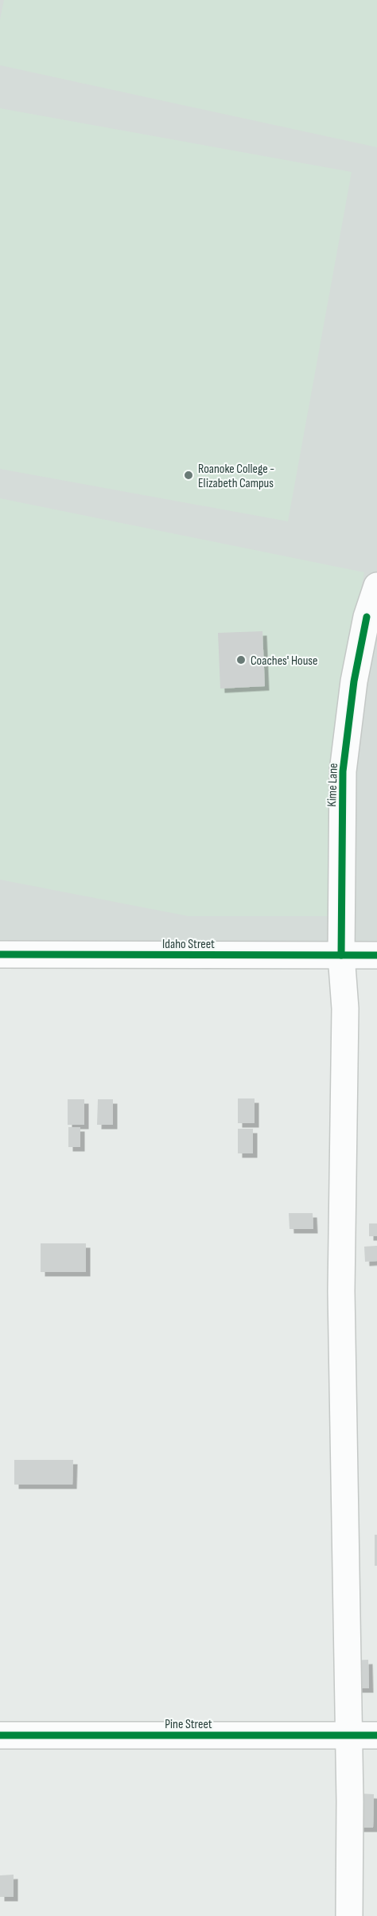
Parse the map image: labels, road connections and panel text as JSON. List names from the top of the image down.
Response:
{
  "streets": {
    "street": ["Kime Lane", "Idaho Street", "Pine Street"]
  },
  "crossings": [
    ["Kime Lane", "Idaho Street"],
    ["Kime Lane", "Pine Street"]
  ],
  "places": ["Roanoke College - Elizabeth Campus", "Coaches' House"]
}
